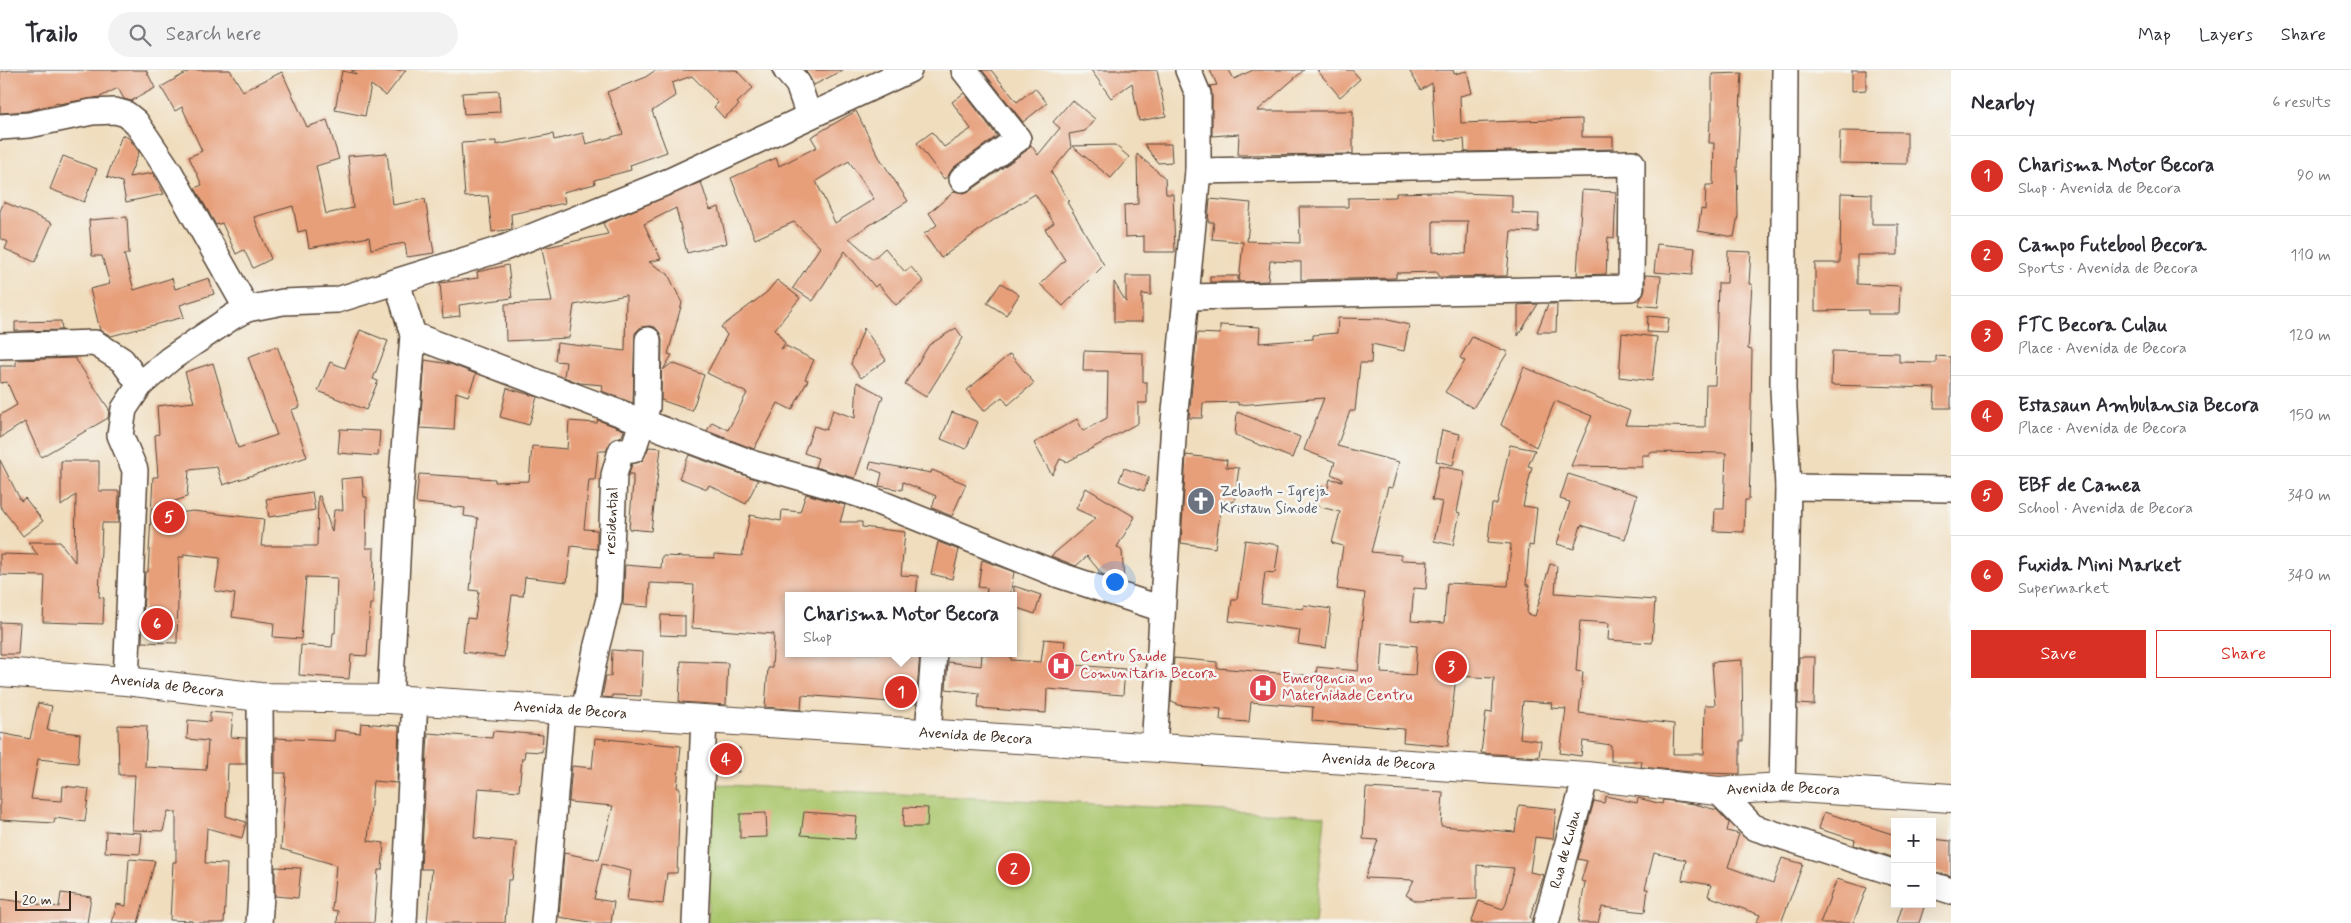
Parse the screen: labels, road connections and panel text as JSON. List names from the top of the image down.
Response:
{
  "streets": {
    "main road": ["Avenida de Becora"],
    "street": ["residential", "Rua de Kulau"]
  },
  "crossings": [
    ["residential", "Avenida de Becora"],
    ["Avenida de Becora", "Rua de Kulau"]
  ],
  "places": {
    "church": ["Zebaoth - Igreja Kristaun Sinode"],
    "hospital": ["Centru Saude Comunitaria Becora", "Emergencia no Maternidade Centru"]
  },
  "scale_bar": "20 m",
  "page": {
    "header": "Trailo",
    "search": "Search here",
    "nav": ["Map", "Layers", "Share"],
    "heading": ["Nearby", "6 results"],
    "list": [
      {
        "mark": "1",
        "name": "Charisma Motor Becora",
        "note": "Shop · Avenida de Becora",
        "value": "90 m"
      },
      {
        "mark": "2",
        "name": "Campo Futebool Becora",
        "note": "Sports · Avenida de Becora",
        "value": "110 m"
      },
      {
        "mark": "3",
        "name": "FTC Becora Culau",
        "note": "Place · Avenida de Becora",
        "value": "120 m"
      },
      {
        "mark": "4",
        "name": "Estasaun Ambulansia Becora",
        "note": "Place · Avenida de Becora",
        "value": "150 m"
      },
      {
        "mark": "5",
        "name": "EBF de Camea",
        "note": "School · Avenida de Becora",
        "value": "340 m"
      },
      {
        "mark": "6",
        "name": "Fuxida Mini Market",
        "note": "Supermarket",
        "value": "340 m"
      }
    ],
    "pins": [
      "5",
      "6",
      "3",
      "1",
      "4",
      "2"
    ],
    "popup": ["Charisma Motor Becora", "Shop"],
    "buttons": ["Save", "Share"],
    "map_buttons": ["+", "−"],
    "scale": "20 m"
  }
}
